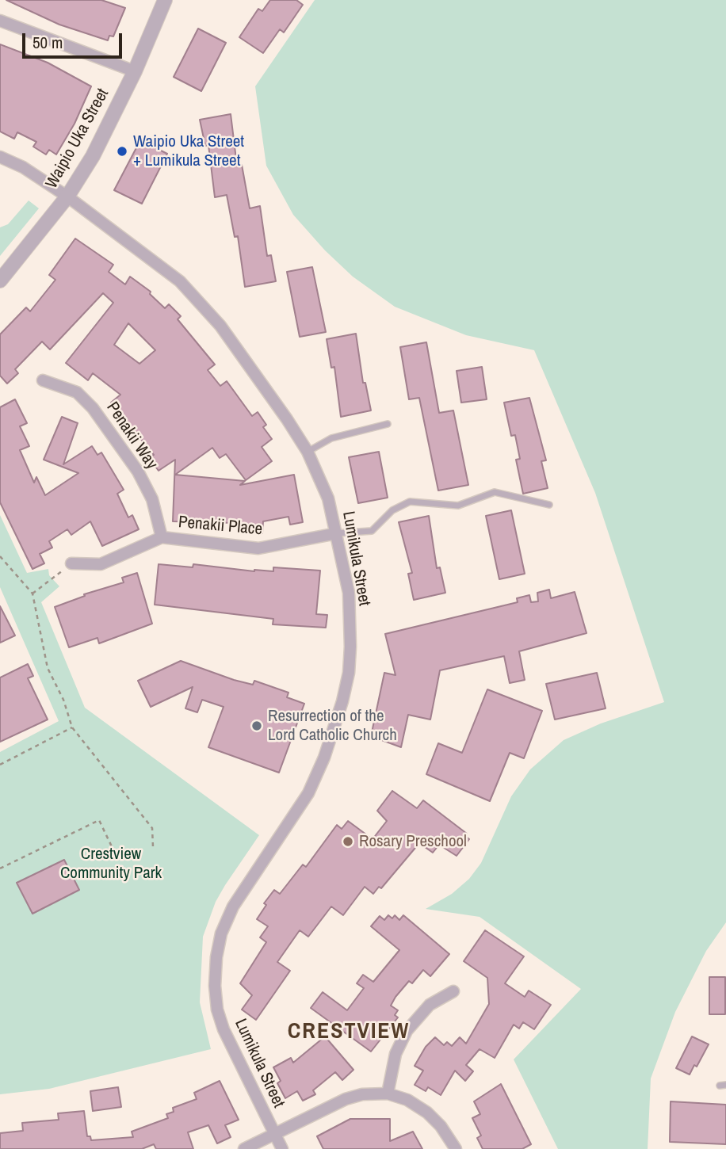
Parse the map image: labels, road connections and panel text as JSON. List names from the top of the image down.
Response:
{
  "streets": {
    "street": [
      "Waipio Uka Street",
      "Penakii Way",
      "Penakii Place",
      "Lumikula Street"
    ]
  },
  "crossings": [
    ["Waipio Uka Street", "Lumikula Street"],
    ["Penakii Way", "Penakii Place"],
    ["Penakii Place", "Lumikula Street"]
  ],
  "districts": ["CRESTVIEW"],
  "parks": ["Crestview Community Park"],
  "places": ["Waipio Uka Street + Lumikula Street", "Resurrection of the Lord Catholic Church", "Rosary Preschool"],
  "scale_bar": "50 m"
}
